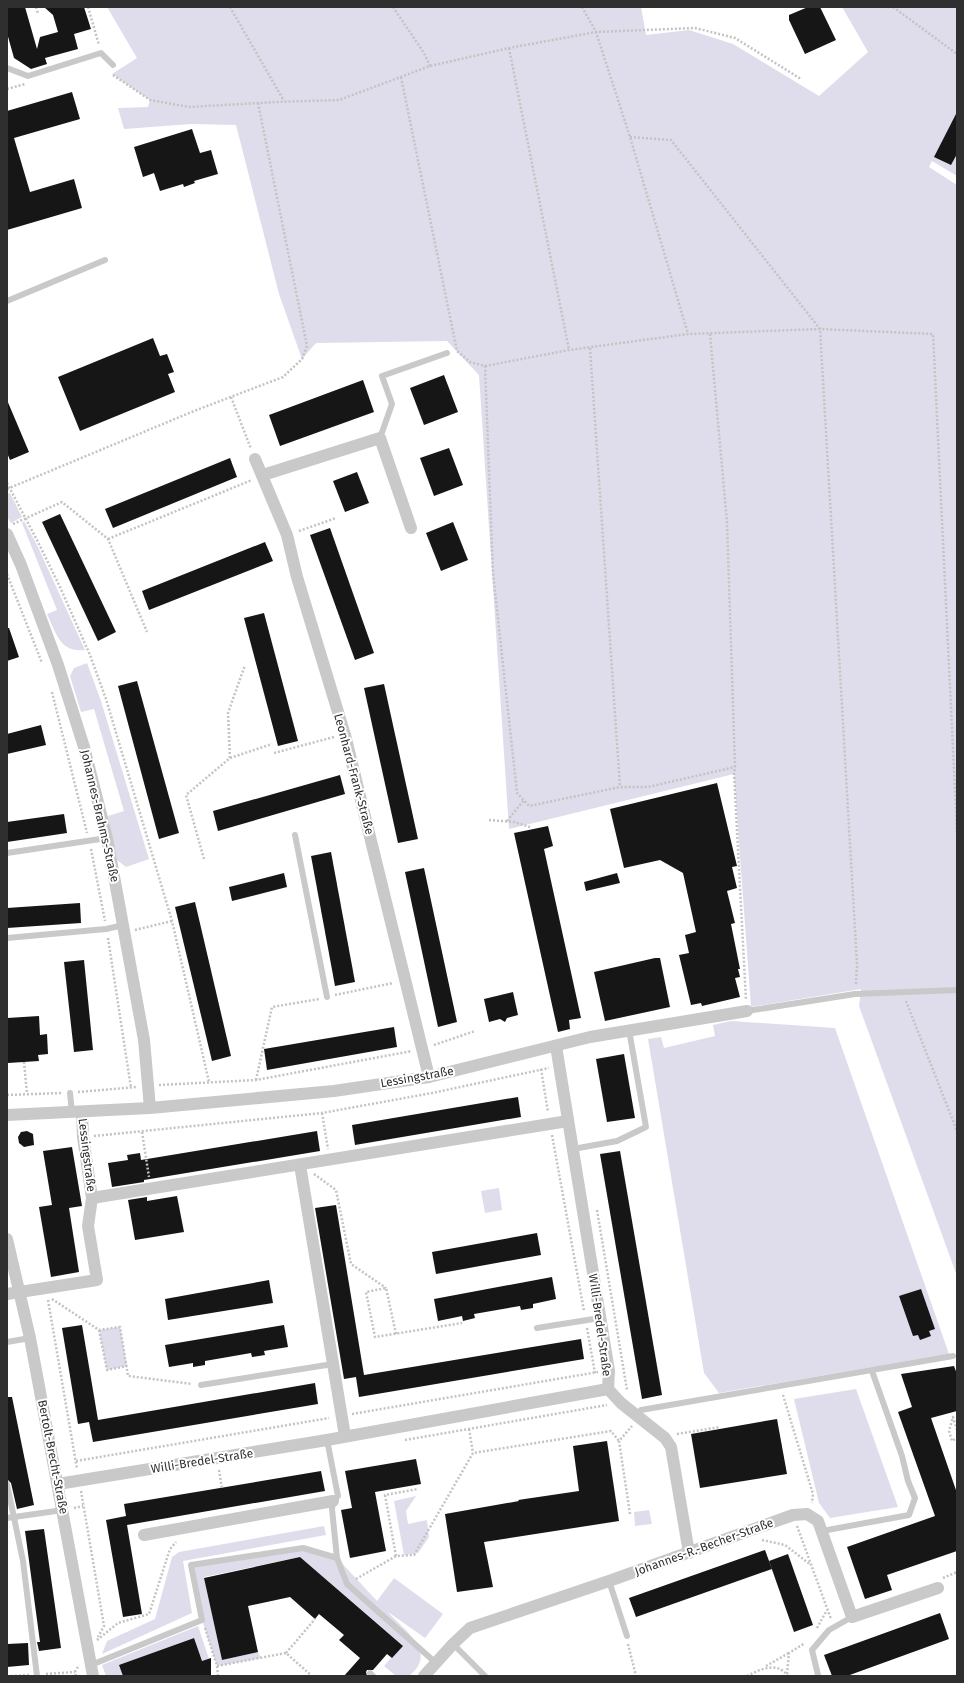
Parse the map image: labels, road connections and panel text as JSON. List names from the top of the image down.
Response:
{
  "streets": {
    "street": [
      "Leonhard-Frank-Straße",
      "Johannes-Brahms-Straße",
      "Lessingstraße",
      "Willi-Bredel-Straße",
      "Bertolt-Brecht-Straße",
      "Johannes-R.-Becher-Straße"
    ]
  },
  "crossings": [
    ["Leonhard-Frank-Straße", "Lessingstraße"],
    ["Johannes-Brahms-Straße", "Lessingstraße"],
    ["Lessingstraße", "Willi-Bredel-Straße"],
    ["Lessingstraße", "Bertolt-Brecht-Straße"],
    ["Willi-Bredel-Straße", "Bertolt-Brecht-Straße"]
  ]
}
